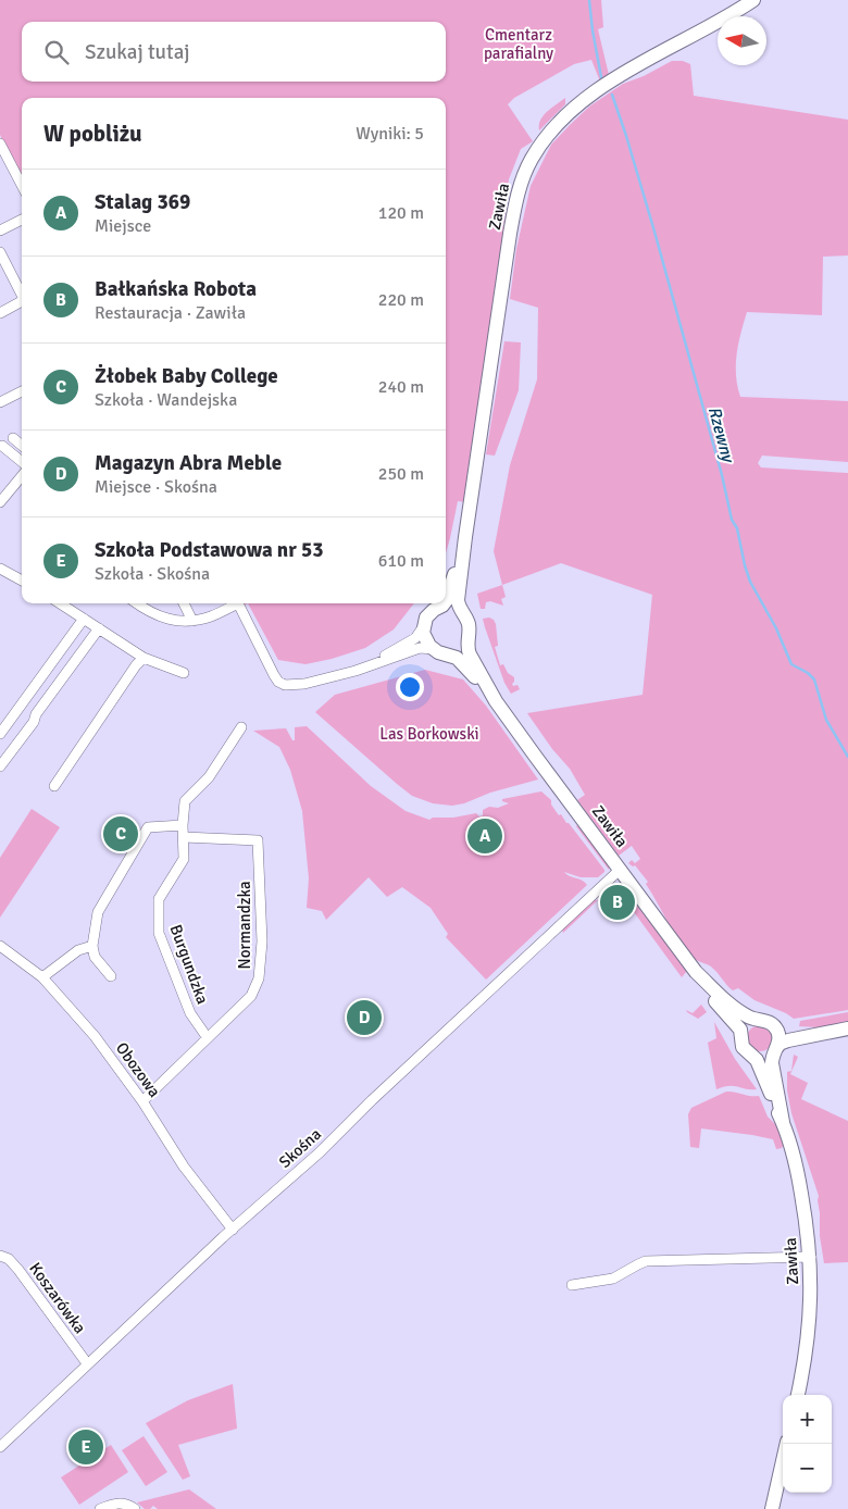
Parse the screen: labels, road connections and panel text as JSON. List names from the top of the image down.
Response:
{
  "streets": {
    "street": [
      "Zawiła",
      "Normandzka",
      "Burgundzka",
      "Obozowa",
      "Skośna",
      "Koszarówka"
    ]
  },
  "crossings": [
    ["Zawiła", "Skośna"],
    ["Normandzka", "Burgundzka"],
    ["Normandzka", "Obozowa"],
    ["Obozowa", "Skośna"],
    ["Skośna", "Koszarówka"]
  ],
  "water": ["Rzewny"],
  "parks": ["Cmentarz parafialny", "Las Borkowski"],
  "north": "left",
  "page": {
    "search": "Szukaj tutaj",
    "heading": ["W pobliżu", "Wyniki: 5"],
    "list": [
      {
        "mark": "A",
        "name": "Stalag 369",
        "note": "Miejsce",
        "value": "120 m"
      },
      {
        "mark": "B",
        "name": "Bałkańska Robota",
        "note": "Restauracja · Zawiła",
        "value": "220 m"
      },
      {
        "mark": "C",
        "name": "Żłobek Baby College",
        "note": "Szkoła · Wandejska",
        "value": "240 m"
      },
      {
        "mark": "D",
        "name": "Magazyn Abra Meble",
        "note": "Miejsce · Skośna",
        "value": "250 m"
      },
      {
        "mark": "E",
        "name": "Szkoła Podstawowa nr 53",
        "note": "Szkoła · Skośna",
        "value": "610 m"
      }
    ],
    "pins": [
      "C",
      "A",
      "B",
      "D",
      "E"
    ],
    "map_buttons": ["+", "−"]
  }
}
